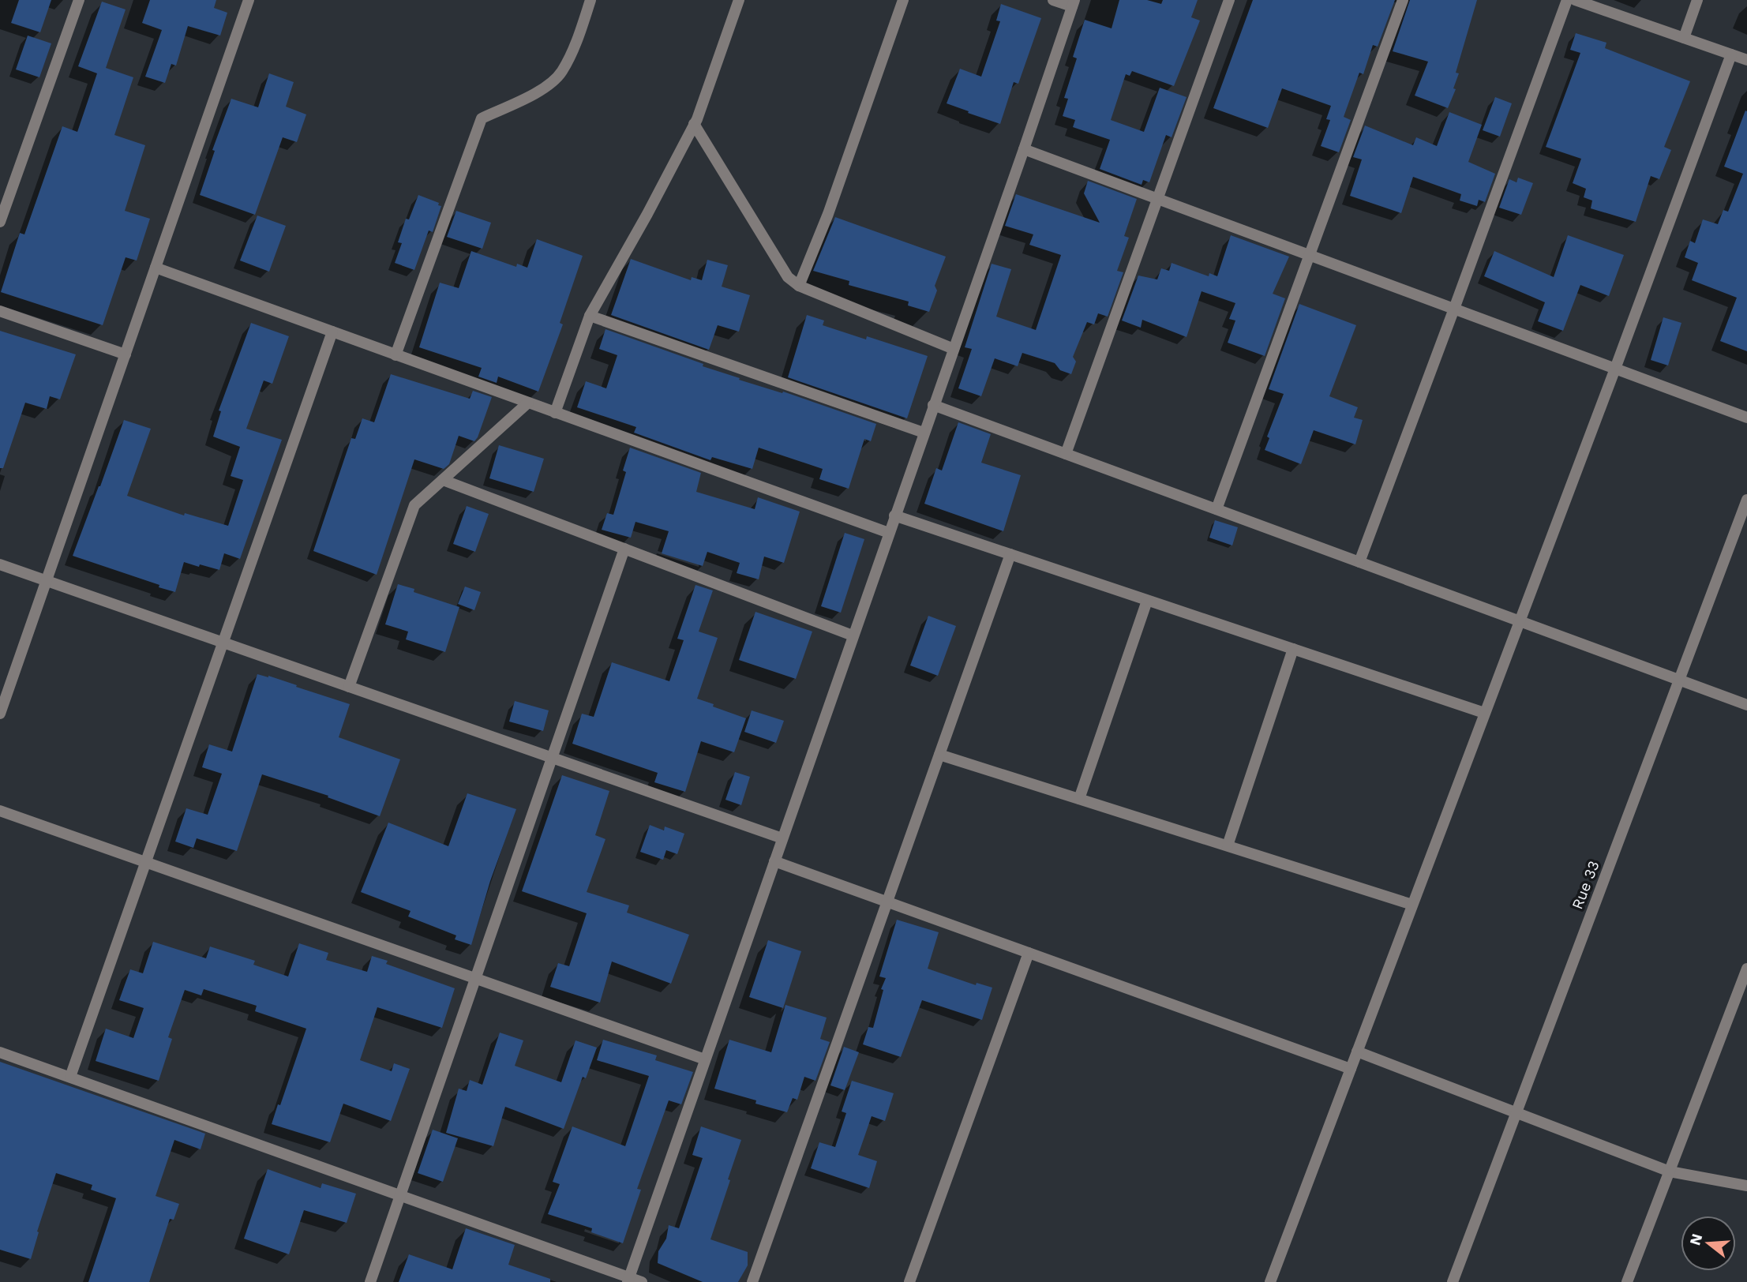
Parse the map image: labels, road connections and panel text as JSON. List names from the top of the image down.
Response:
{
  "streets": {
    "street": ["Rue 33"]
  },
  "north": "left"
}
